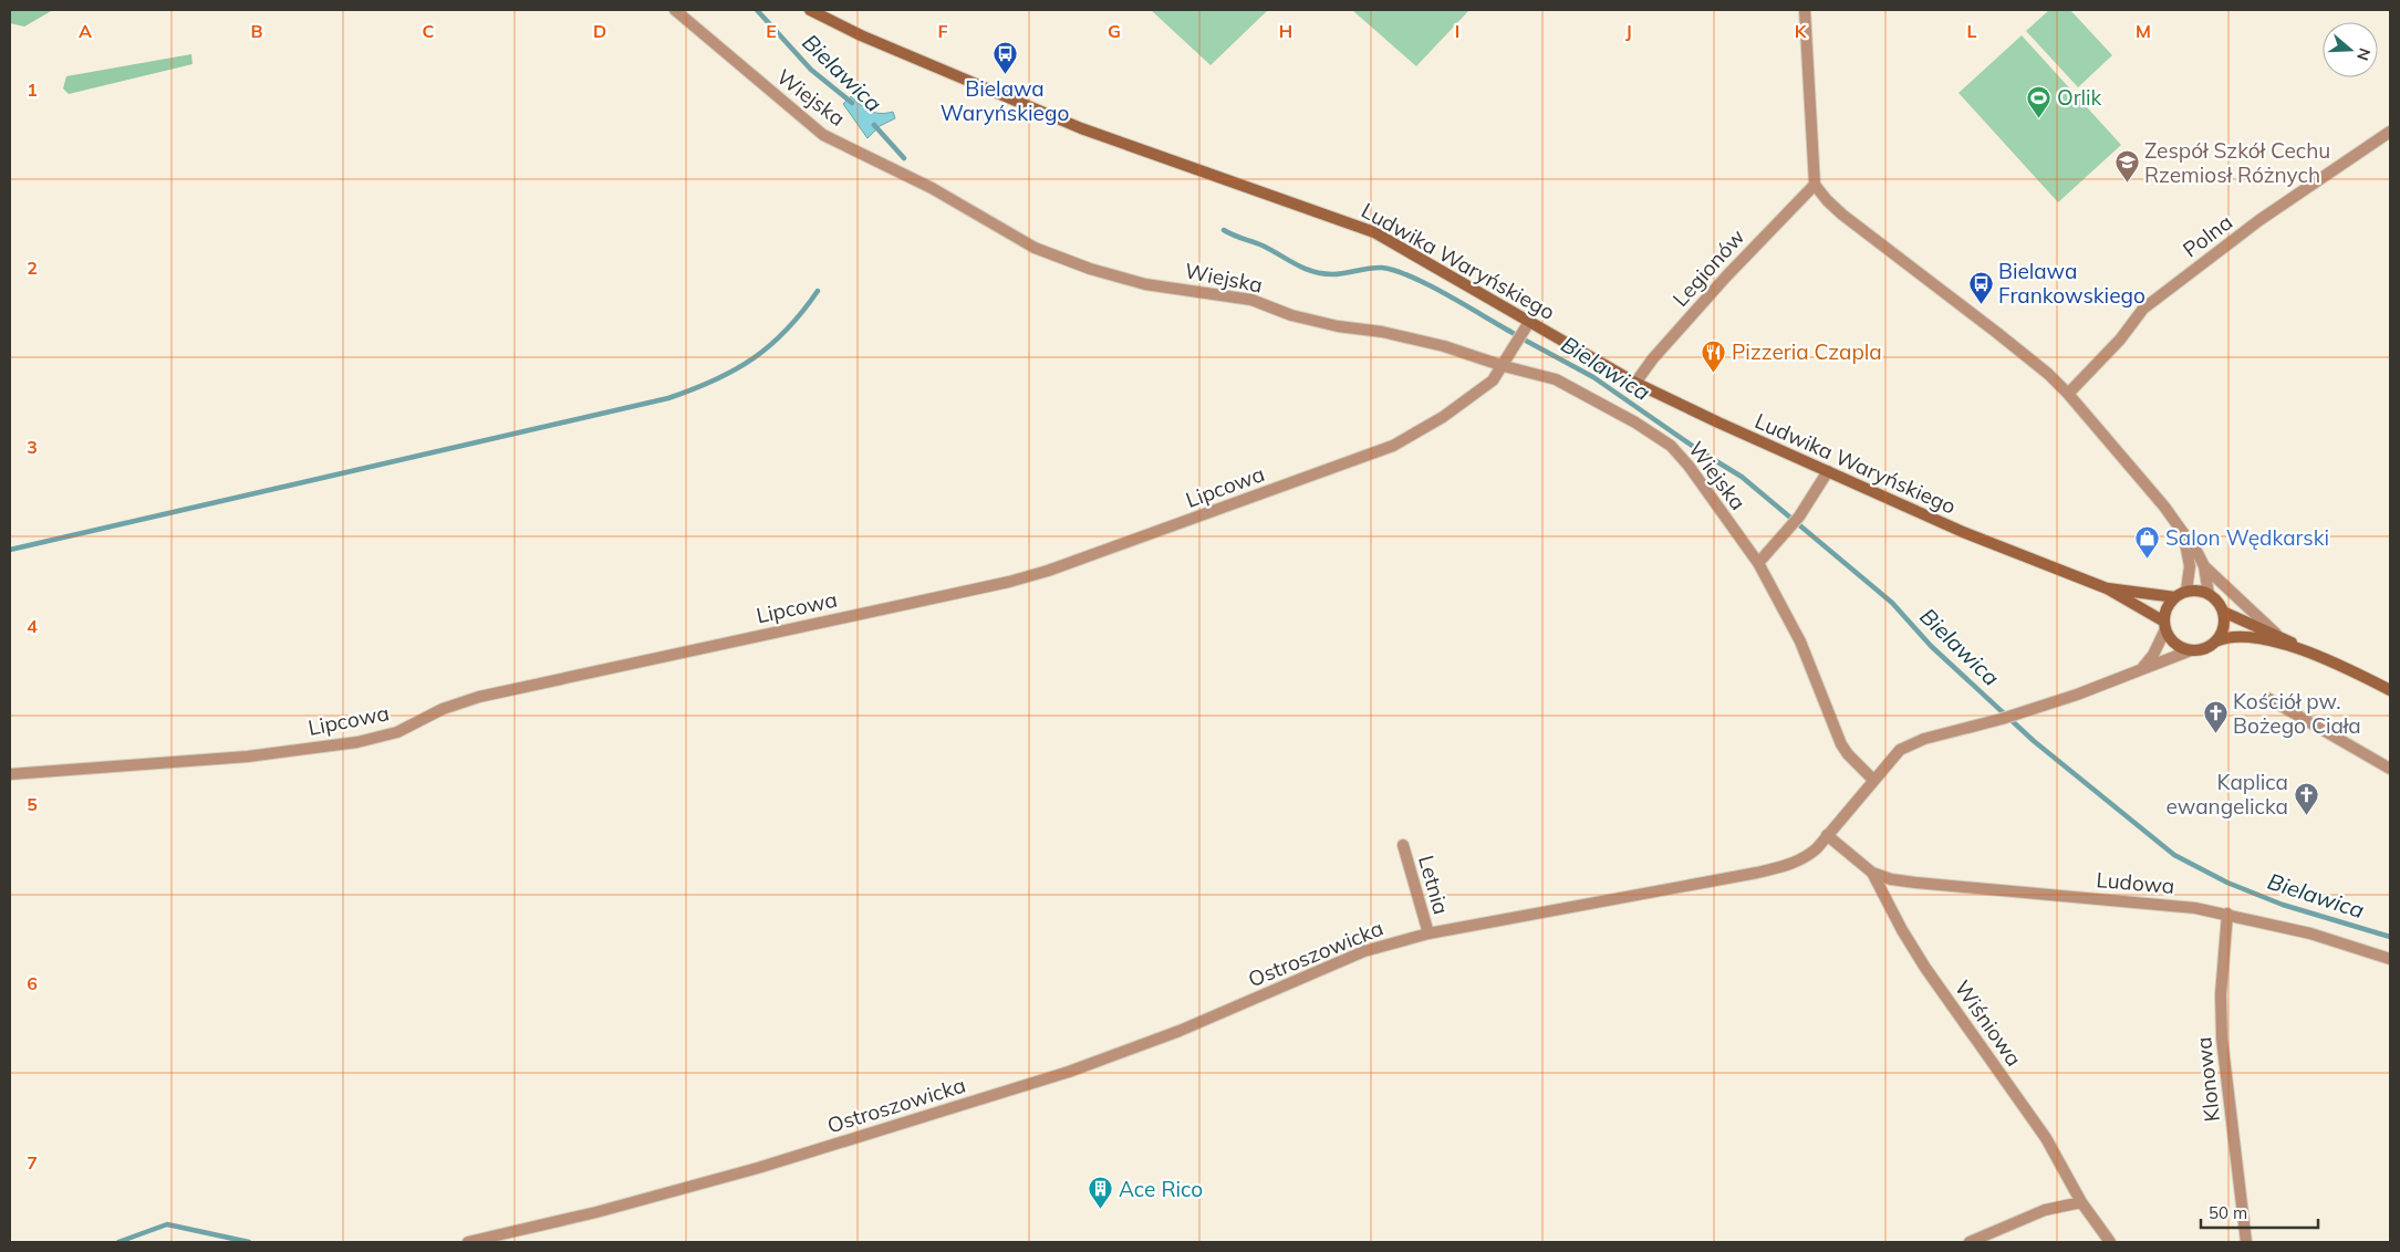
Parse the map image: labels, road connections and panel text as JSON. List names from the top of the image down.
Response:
{
  "streets": {
    "main road": ["Ludwika Waryńskiego"],
    "street": [
      "Wiejska",
      "Polna",
      "Legionów",
      "Lipcowa",
      "Ludowa",
      "Letnia",
      "Ostroszowicka",
      "Wiśniowa",
      "Klonowa"
    ]
  },
  "crossings": [
    ["Wiejska", "Lipcowa"],
    ["Wiejska", "Ostroszowicka"],
    ["Ludwika Waryńskiego", "Legionów"],
    ["Ludwika Waryńskiego", "Lipcowa"],
    ["Ludwika Waryńskiego", "Ostroszowicka"],
    ["Ludowa", "Wiśniowa"],
    ["Ludowa", "Klonowa"],
    ["Letnia", "Ostroszowicka"],
    ["Ostroszowicka", "Wiśniowa"]
  ],
  "water": ["Bielawica"],
  "places": {
    "bus stop": ["Bielawa Waryńskiego", "Bielawa Frankowskiego"],
    "sports": ["Orlik"],
    "school or university": ["Zespół Szkół Cechu Rzemiosł Różnych"],
    "restaurant": ["Pizzeria Czapla"],
    "shop": ["Salon Wędkarski"],
    "church": ["Kościół pw. Bożego Ciała", "Kaplica ewangelicka"],
    "building": ["Ace Rico"]
  },
  "scale_bar": "50 m",
  "north": "right",
  "grid": {
    "columns": [
      "A",
      "B",
      "C",
      "D",
      "E",
      "F",
      "G",
      "H",
      "I",
      "J",
      "K",
      "L",
      "M"
    ],
    "rows": [
      "1",
      "2",
      "3",
      "4",
      "5",
      "6",
      "7"
    ]
  }
}
